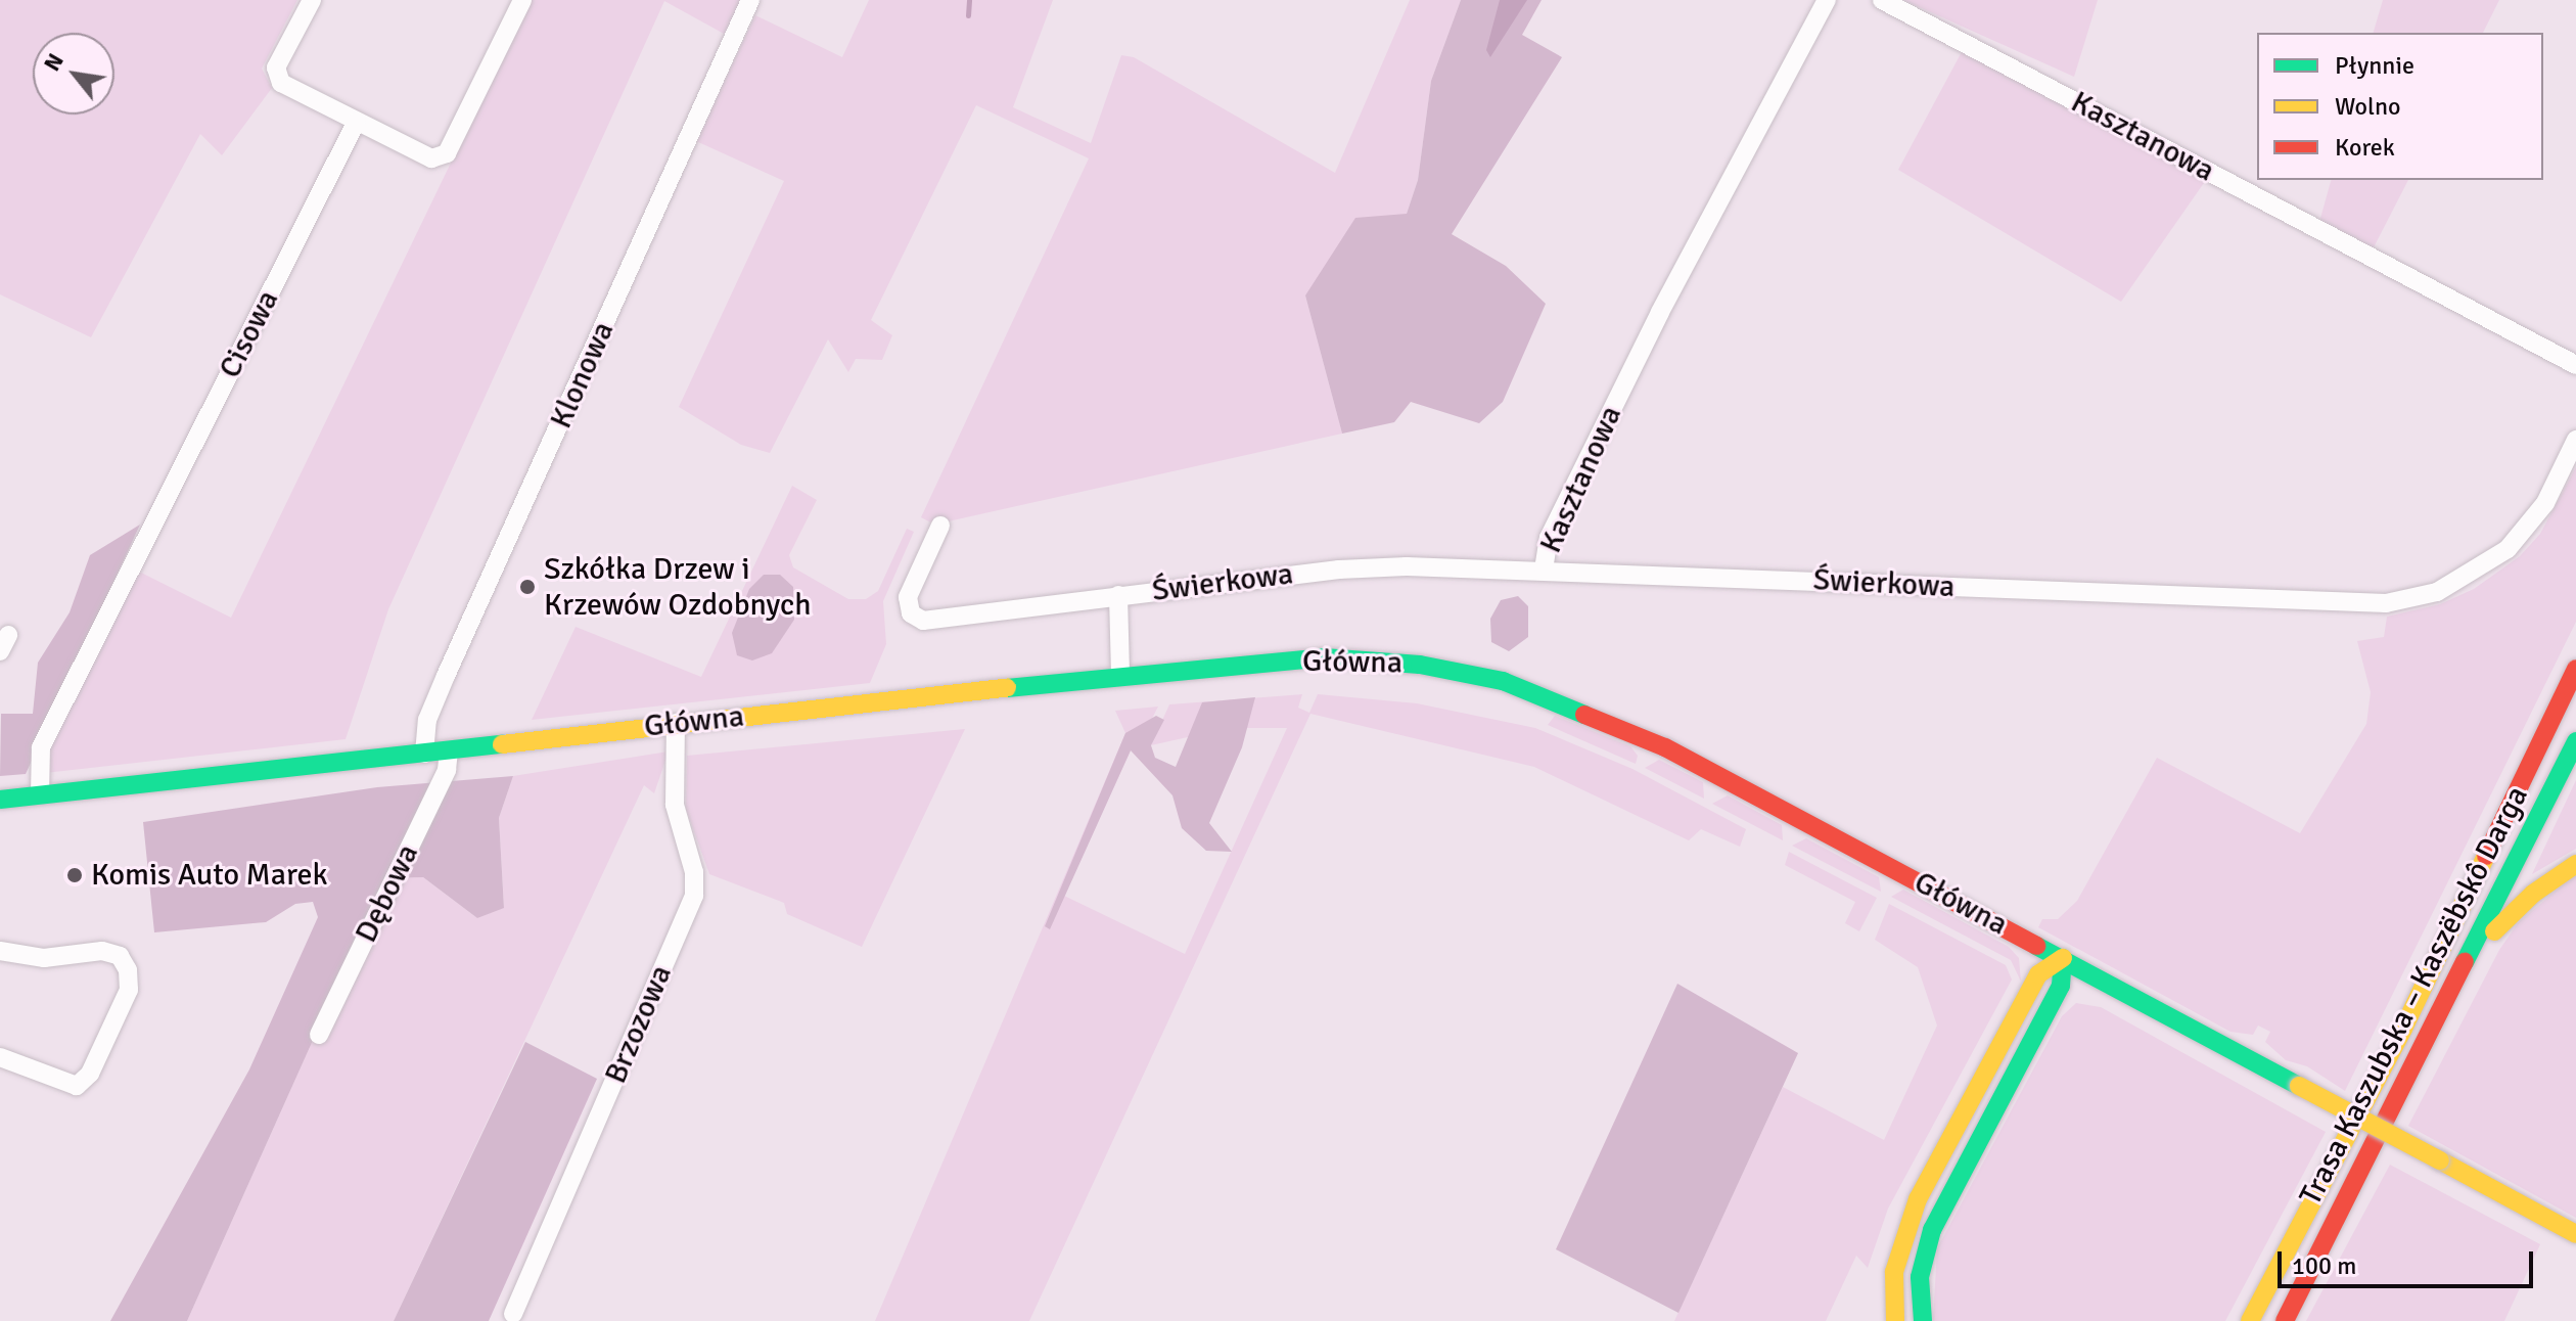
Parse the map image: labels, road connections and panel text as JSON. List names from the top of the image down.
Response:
{
  "streets": {
    "main road": ["Główna", "Trasa Kaszubska – Kaszëbskô Darga"],
    "street": [
      "Kasztanowa",
      "Cisowa",
      "Klonowa",
      "Świerkowa",
      "Dębowa",
      "Brzozowa"
    ]
  },
  "crossings": [
    ["Kasztanowa", "Świerkowa"],
    ["Cisowa", "Główna"],
    ["Klonowa", "Główna"],
    ["Świerkowa", "Główna"],
    ["Główna", "Dębowa"],
    ["Główna", "Brzozowa"]
  ],
  "places": ["Szkółka Drzew i Krzewów Ozdobnych", "Komis Auto Marek"],
  "legend": ["Płynnie", "Wolno", "Korek"],
  "scale_bar": "100 m",
  "north": "top left"
}
